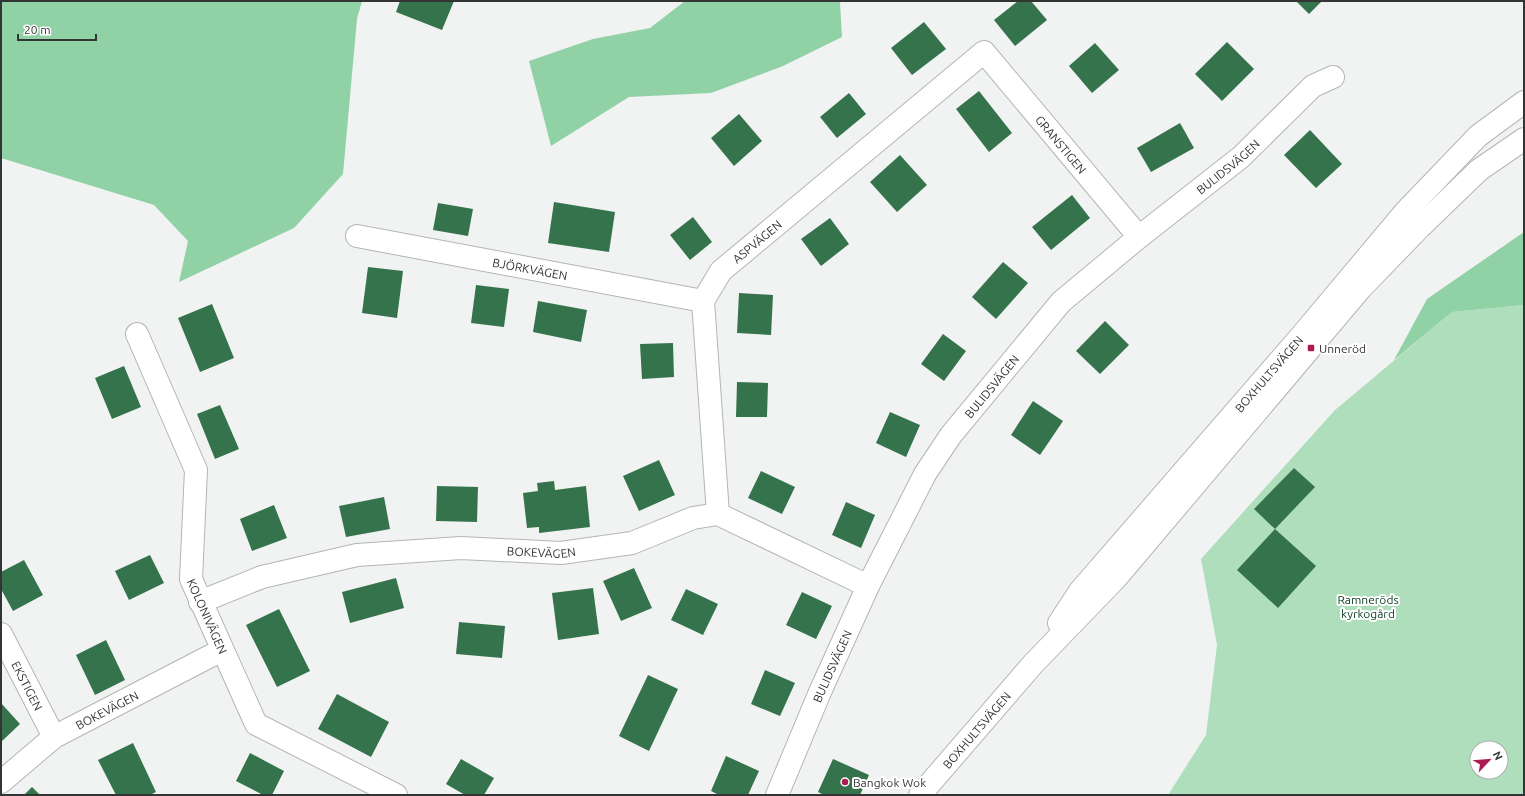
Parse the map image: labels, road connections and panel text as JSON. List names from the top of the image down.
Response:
{
  "streets": {
    "street": [
      "GRANSTIGEN",
      "BULIDSVÄGEN",
      "ASPVÄGEN",
      "BJÖRKVÄGEN",
      "BOXHULTSVÄGEN",
      "BOKEVÄGEN",
      "KOLONIVÄGEN",
      "EKSTIGEN"
    ]
  },
  "crossings": [
    ["GRANSTIGEN", "BULIDSVÄGEN"],
    ["GRANSTIGEN", "ASPVÄGEN"],
    ["ASPVÄGEN", "BJÖRKVÄGEN"],
    ["BOKEVÄGEN", "KOLONIVÄGEN"],
    ["BOKEVÄGEN", "EKSTIGEN"]
  ],
  "parks": ["Ramneröds kyrkogård"],
  "places": {
    "transit": ["Unneröd"],
    "other": ["Bangkok Wok"]
  },
  "scale_bar": "20 m",
  "north": "top right"
}
